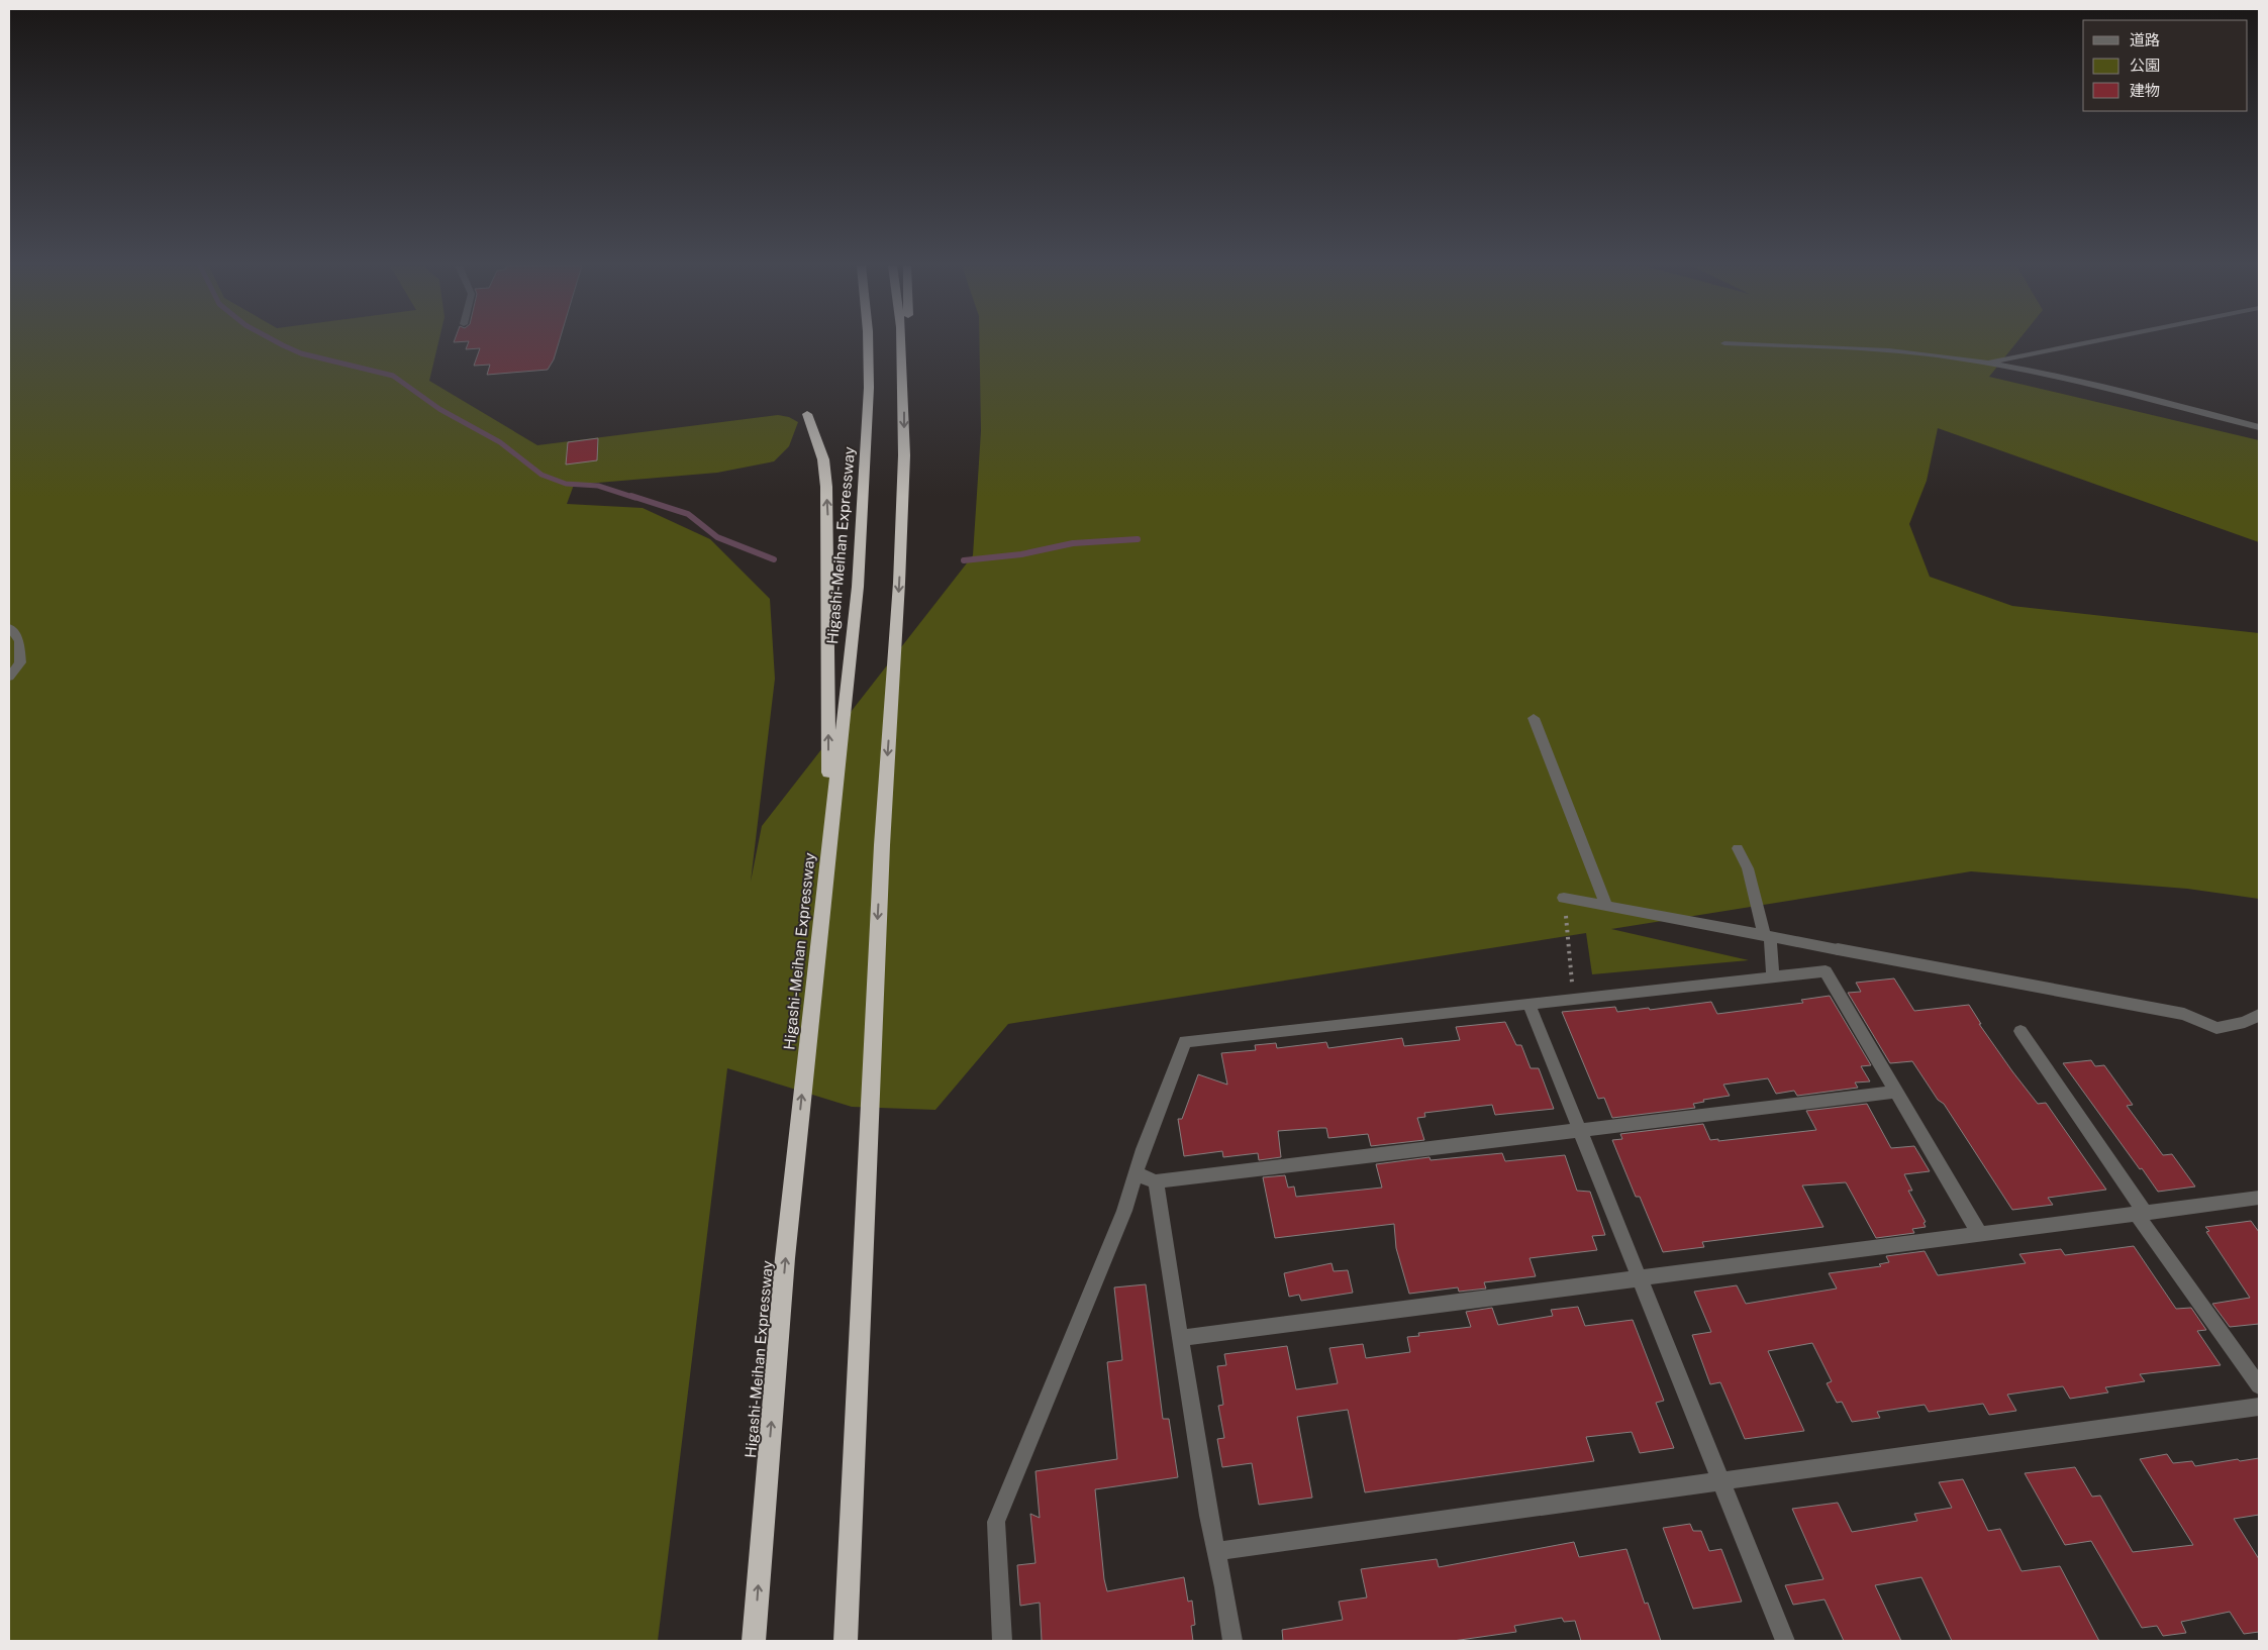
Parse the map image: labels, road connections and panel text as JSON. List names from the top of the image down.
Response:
{
  "streets": {
    "highway": ["Higashi-Meihan Expressway"]
  },
  "legend": ["道路", "公園", "建物"]
}
